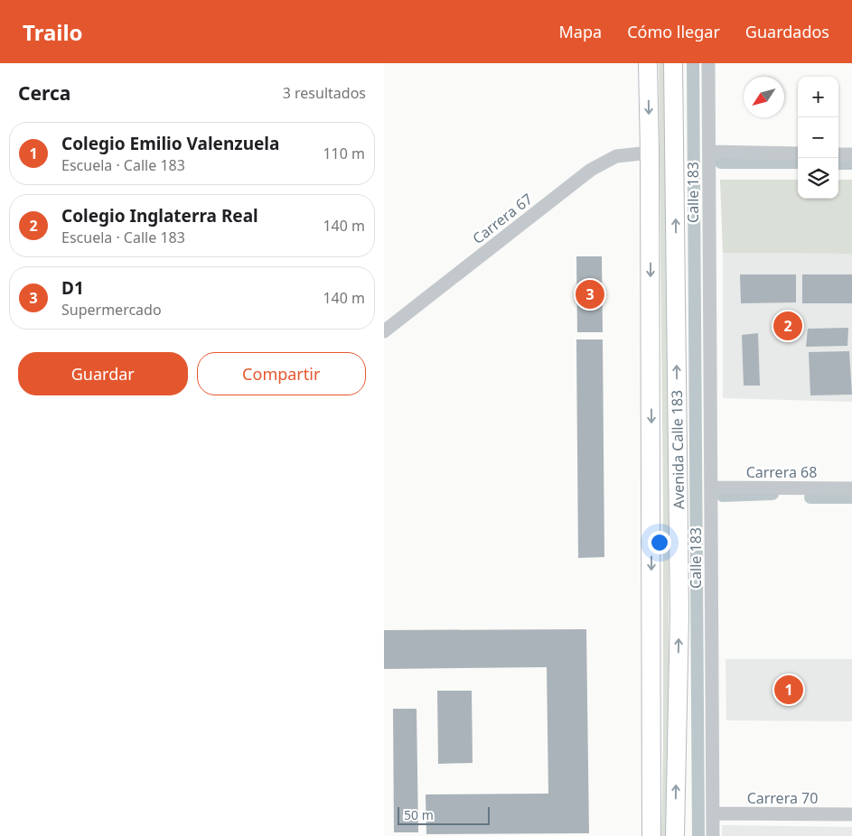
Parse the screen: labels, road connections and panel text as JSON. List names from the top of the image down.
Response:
{
  "streets": {
    "main road": ["Avenida Calle 183"],
    "street": [
      "Calle 183",
      "Carrera 67",
      "Carrera 68",
      "Carrera 70"
    ]
  },
  "crossings": [
    ["Calle 183", "Carrera 68"],
    ["Calle 183", "Carrera 70"],
    ["Carrera 67", "Avenida Calle 183"]
  ],
  "scale_bar": "50 m",
  "north": "bottom left",
  "page": {
    "header": "Trailo",
    "nav": ["Mapa", "Cómo llegar", "Guardados"],
    "heading": ["Cerca", "3 resultados"],
    "map_buttons": ["+", "−"],
    "list": [
      {
        "mark": "1",
        "name": "Colegio Emilio Valenzuela",
        "note": "Escuela · Calle 183",
        "value": "110 m"
      },
      {
        "mark": "2",
        "name": "Colegio Inglaterra Real",
        "note": "Escuela · Calle 183",
        "value": "140 m"
      },
      {
        "mark": "3",
        "name": "D1",
        "note": "Supermercado",
        "value": "140 m"
      }
    ],
    "pins": ["3", "2", "1"],
    "buttons": ["Guardar", "Compartir"],
    "scale": "50 m"
  }
}
